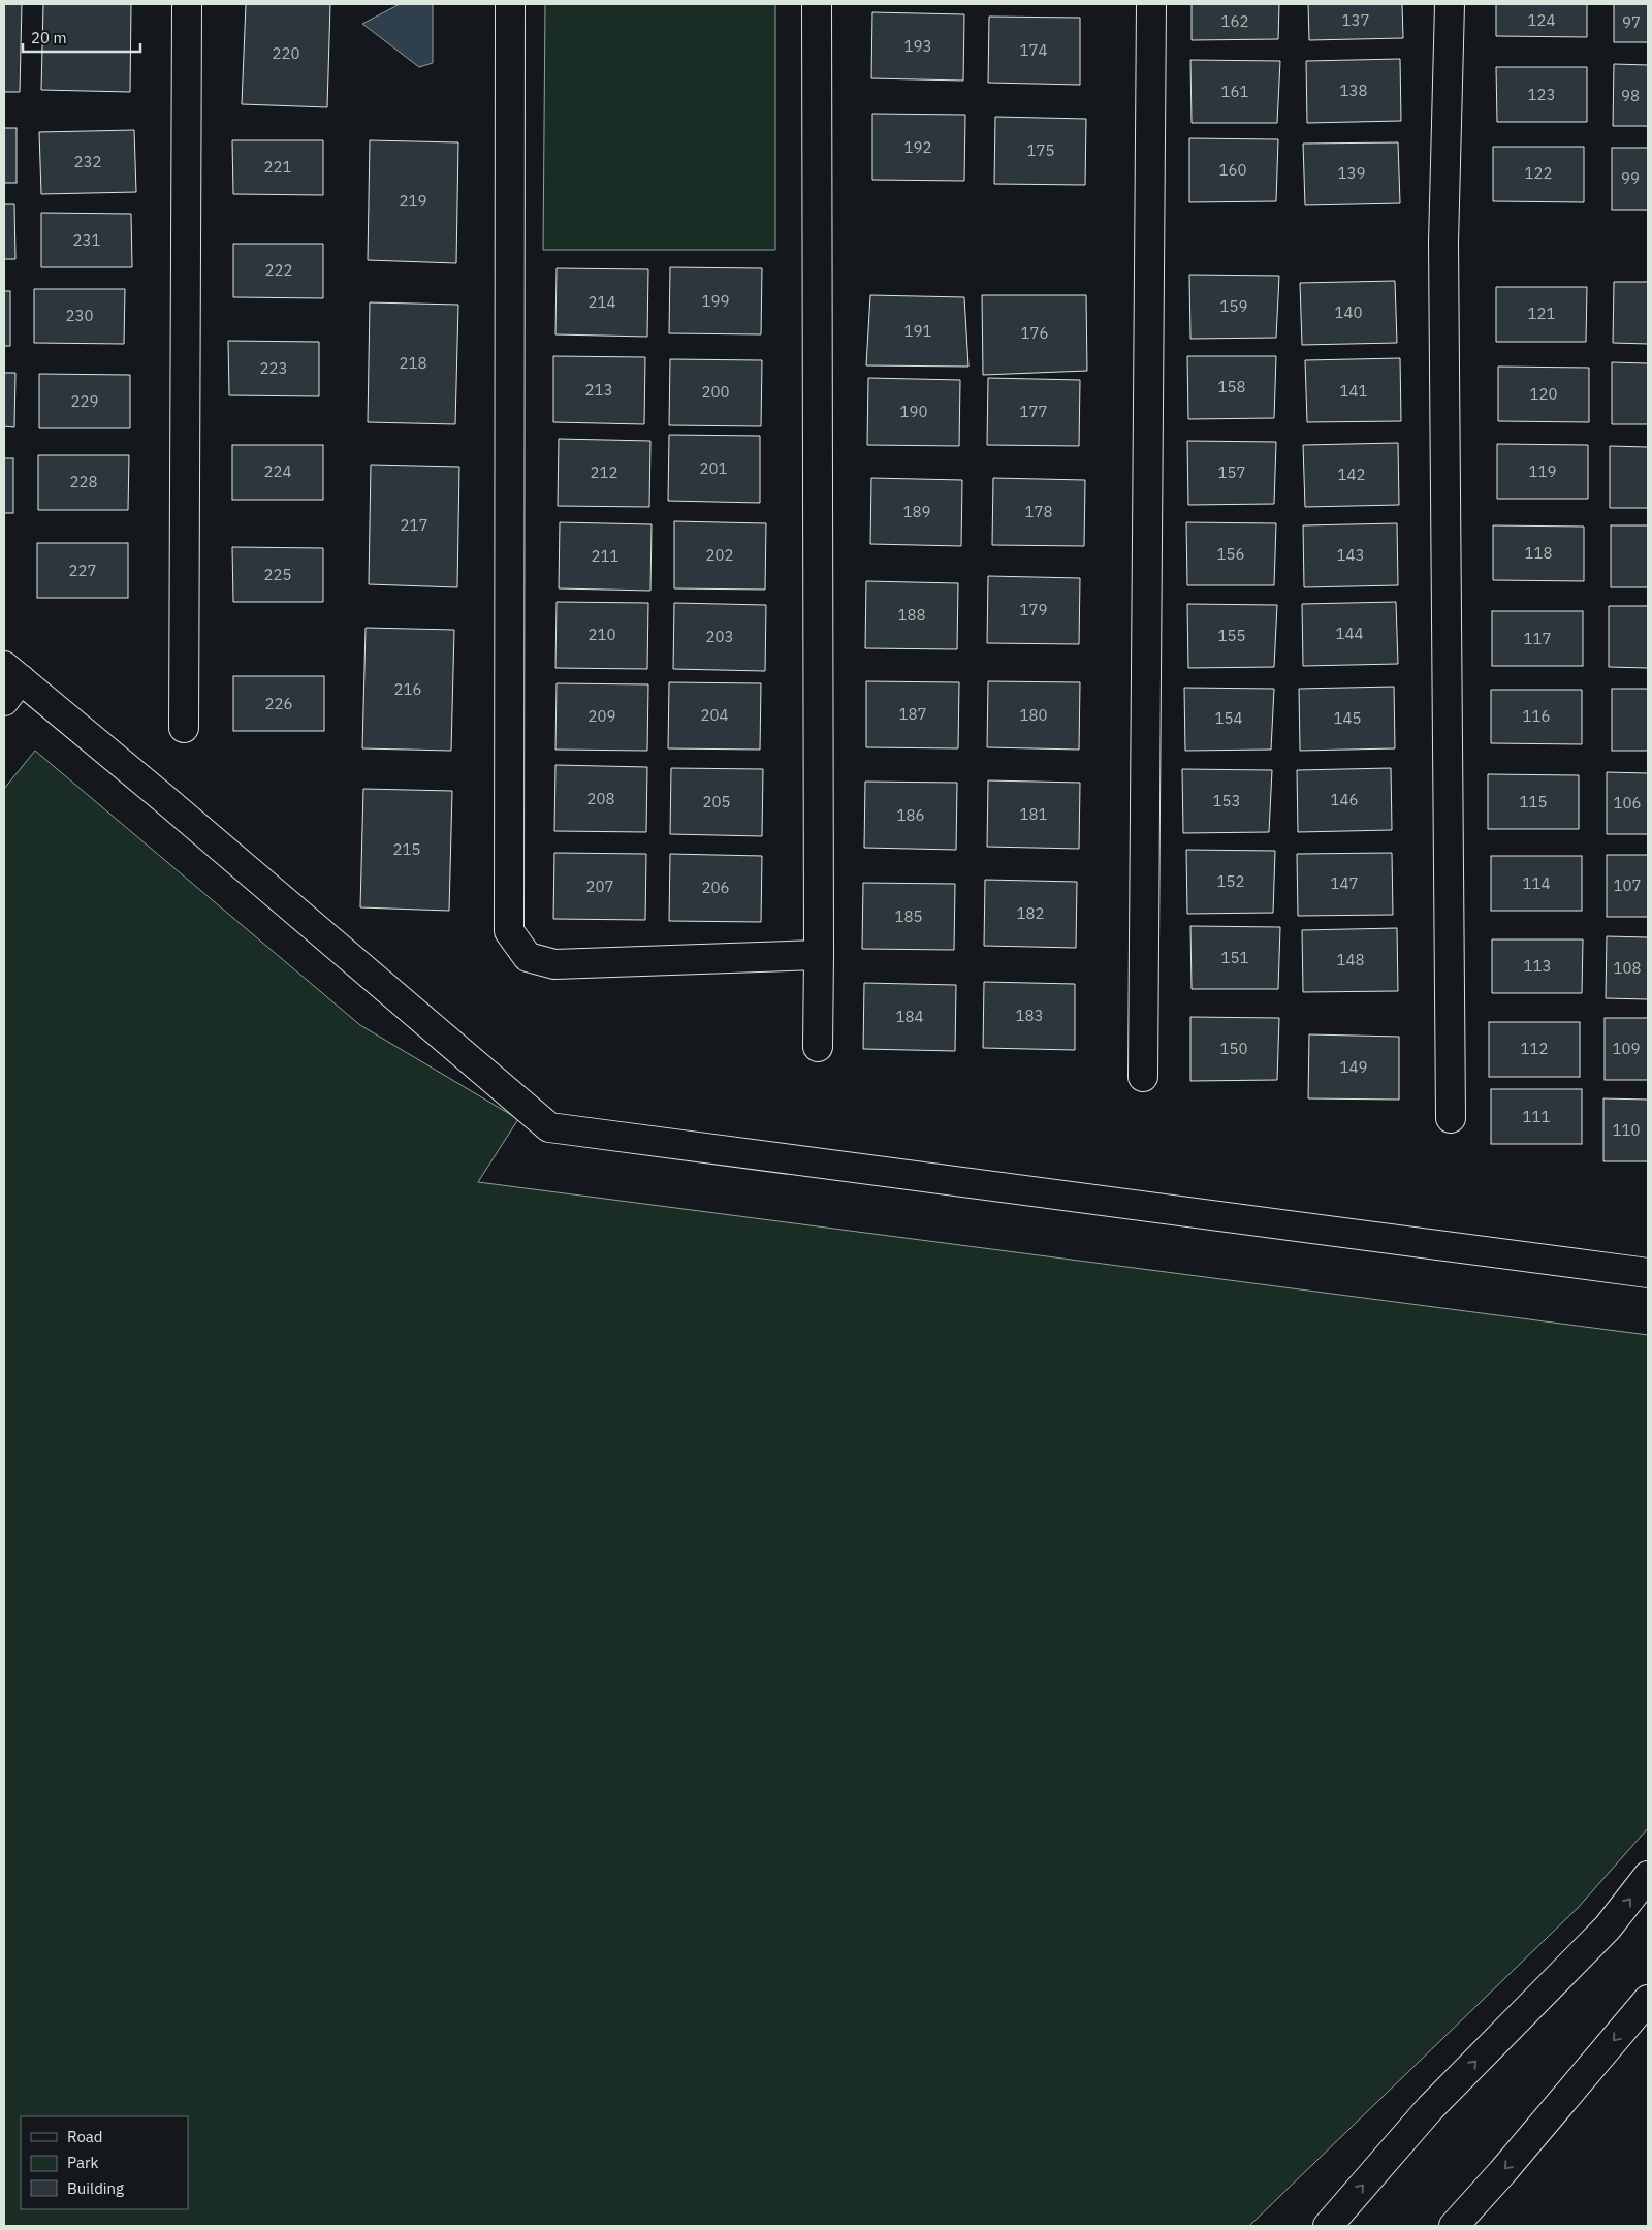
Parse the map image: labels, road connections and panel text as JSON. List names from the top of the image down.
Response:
{
  "house_numbers": [
    "137",
    "124",
    "162",
    "97",
    "193",
    "174",
    "220",
    "138",
    "161",
    "123",
    "98",
    "192",
    "175",
    "232",
    "221",
    "160",
    "139",
    "122",
    "99",
    "219",
    "231",
    "222",
    "199",
    "214",
    "159",
    "140",
    "121",
    "230",
    "191",
    "176",
    "218",
    "223",
    "158",
    "213",
    "141",
    "200",
    "120",
    "229",
    "190",
    "177",
    "201",
    "224",
    "119",
    "212",
    "157",
    "142",
    "228",
    "189",
    "178",
    "217",
    "118",
    "156",
    "202",
    "143",
    "211",
    "227",
    "225",
    "179",
    "188",
    "144",
    "210",
    "155",
    "203",
    "117",
    "216",
    "226",
    "187",
    "204",
    "180",
    "209",
    "116",
    "154",
    "145",
    "208",
    "146",
    "153",
    "205",
    "115",
    "106",
    "181",
    "186",
    "215",
    "152",
    "147",
    "114",
    "107",
    "207",
    "206",
    "182",
    "185",
    "151",
    "148",
    "113",
    "108",
    "183",
    "184",
    "150",
    "112",
    "109",
    "149",
    "111",
    "110"
  ],
  "legend": ["Road", "Park", "Building"],
  "scale_bar": "20 m"
}
